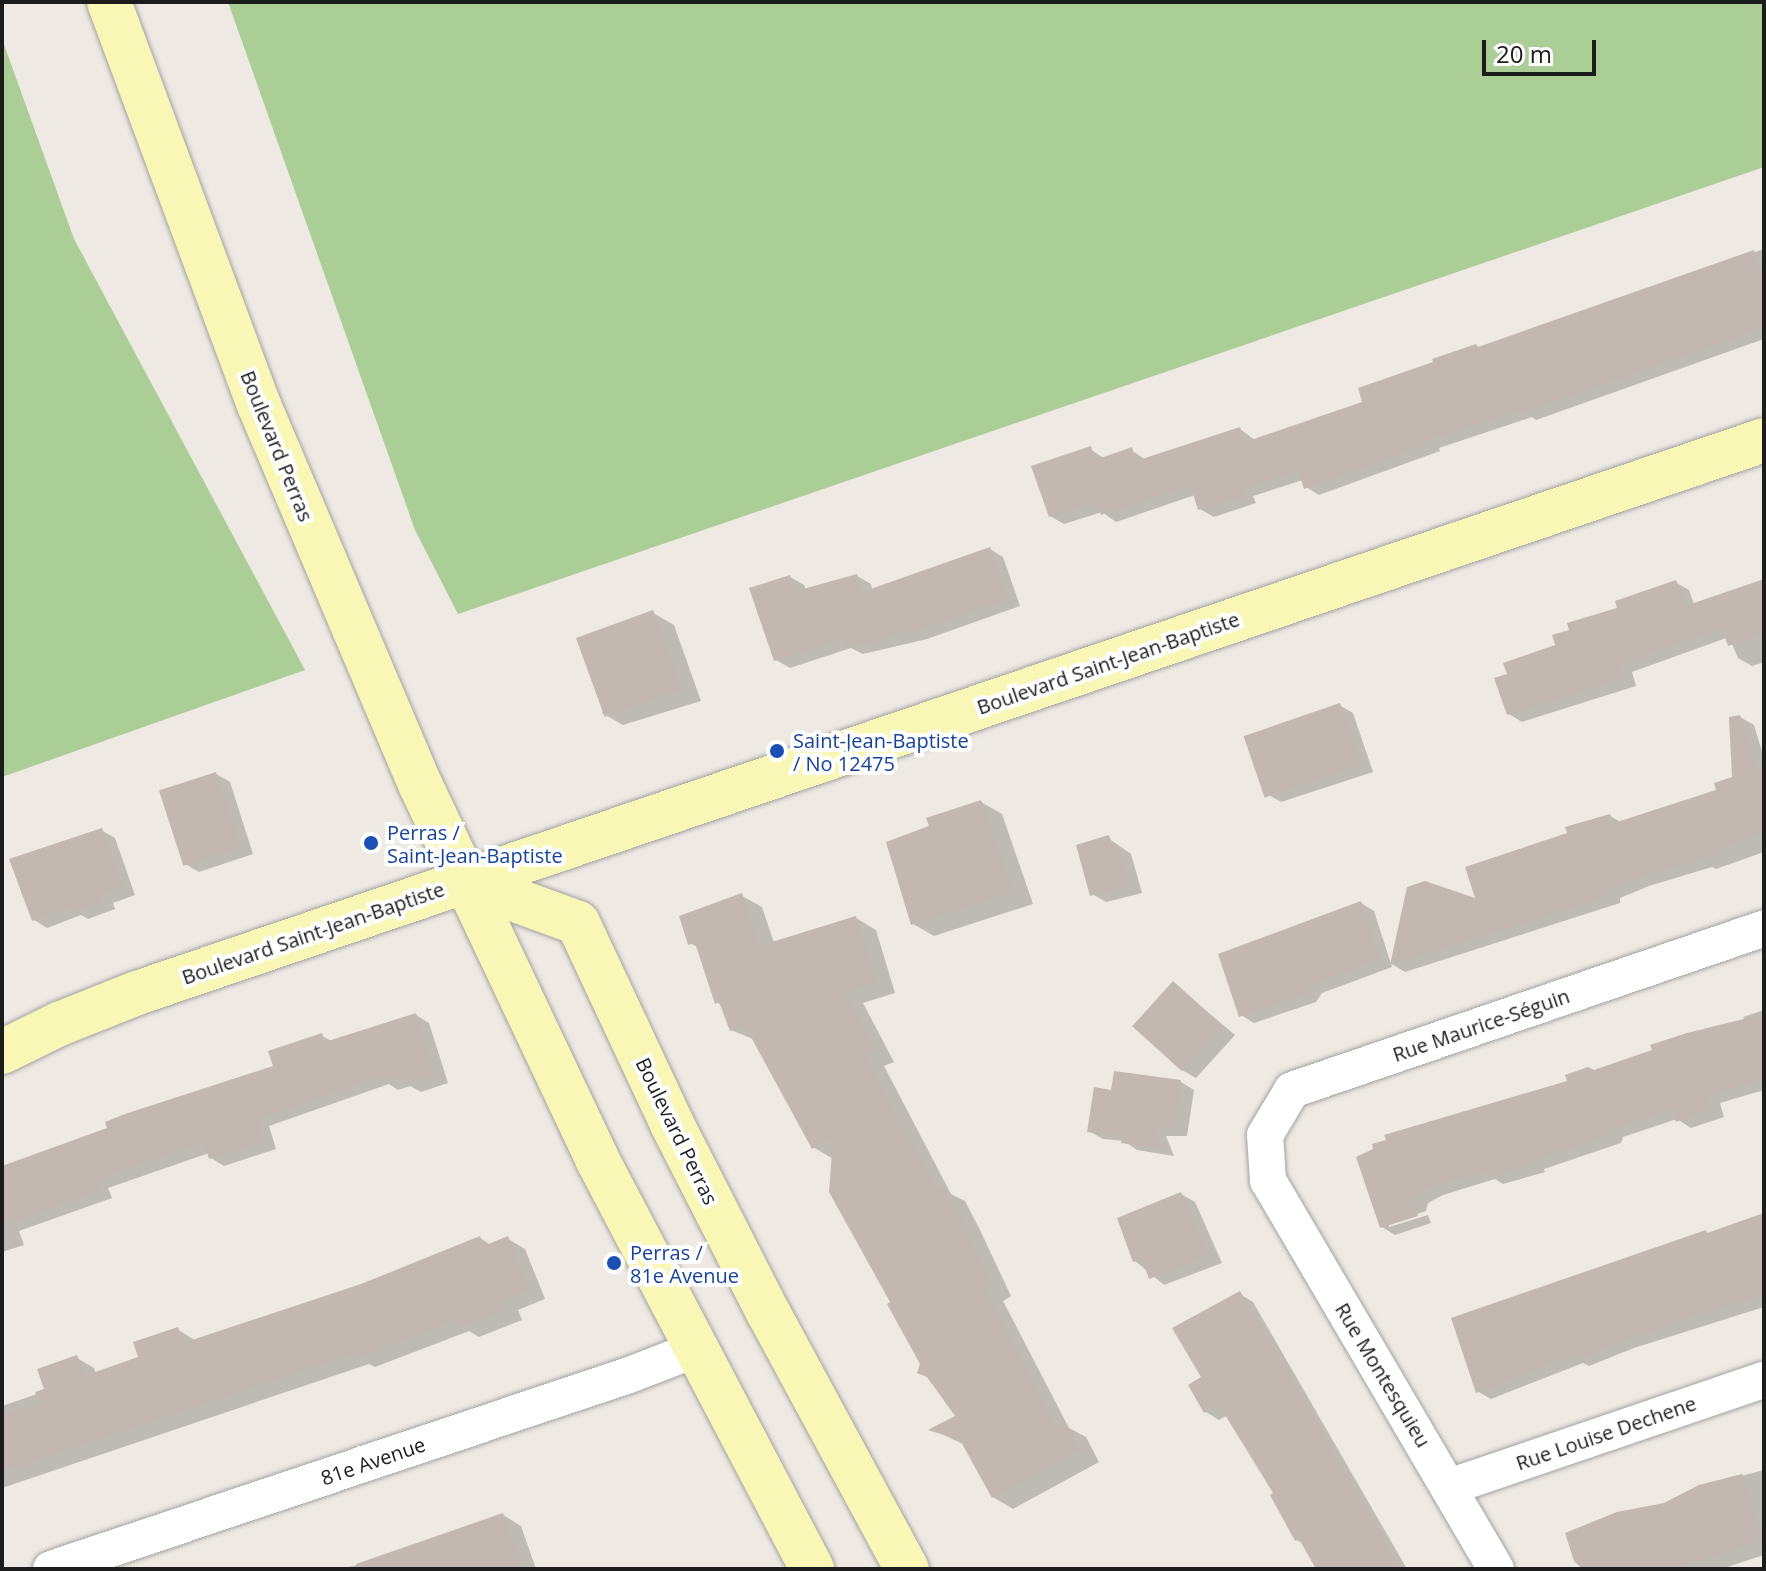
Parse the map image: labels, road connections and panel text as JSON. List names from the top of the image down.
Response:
{
  "streets": {
    "main road": ["Boulevard Perras", "Boulevard Saint-Jean-Baptiste"],
    "street": [
      "Rue Maurice-Séguin",
      "Rue Montesquieu",
      "Rue Louise Dechene",
      "81e Avenue"
    ]
  },
  "crossings": [
    ["Boulevard Perras", "Boulevard Saint-Jean-Baptiste"],
    ["Boulevard Perras", "81e Avenue"],
    ["Rue Maurice-Séguin", "Rue Montesquieu"],
    ["Rue Montesquieu", "Rue Louise Dechene"]
  ],
  "places": ["Saint-Jean-Baptiste / No 12475", "Perras / Saint-Jean-Baptiste", "Perras / 81e Avenue"],
  "scale_bar": "20 m"
}
